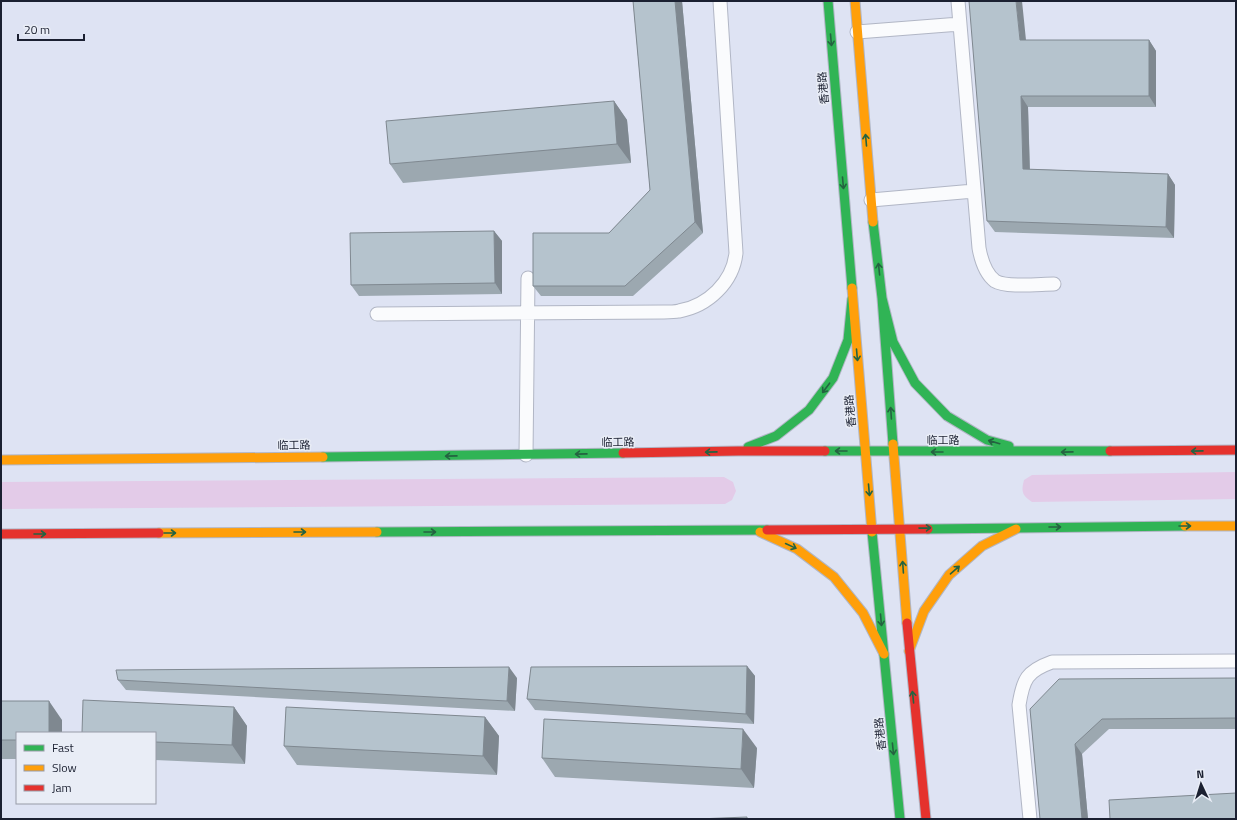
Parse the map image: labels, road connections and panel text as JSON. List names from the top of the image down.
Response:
{
  "streets": {
    "main road": ["香港路", "临工路"]
  },
  "crossings": [
    ["香港路", "临工路"]
  ],
  "legend": ["Fast", "Slow", "Jam"],
  "scale_bar": "20 m",
  "north": "top"
}
